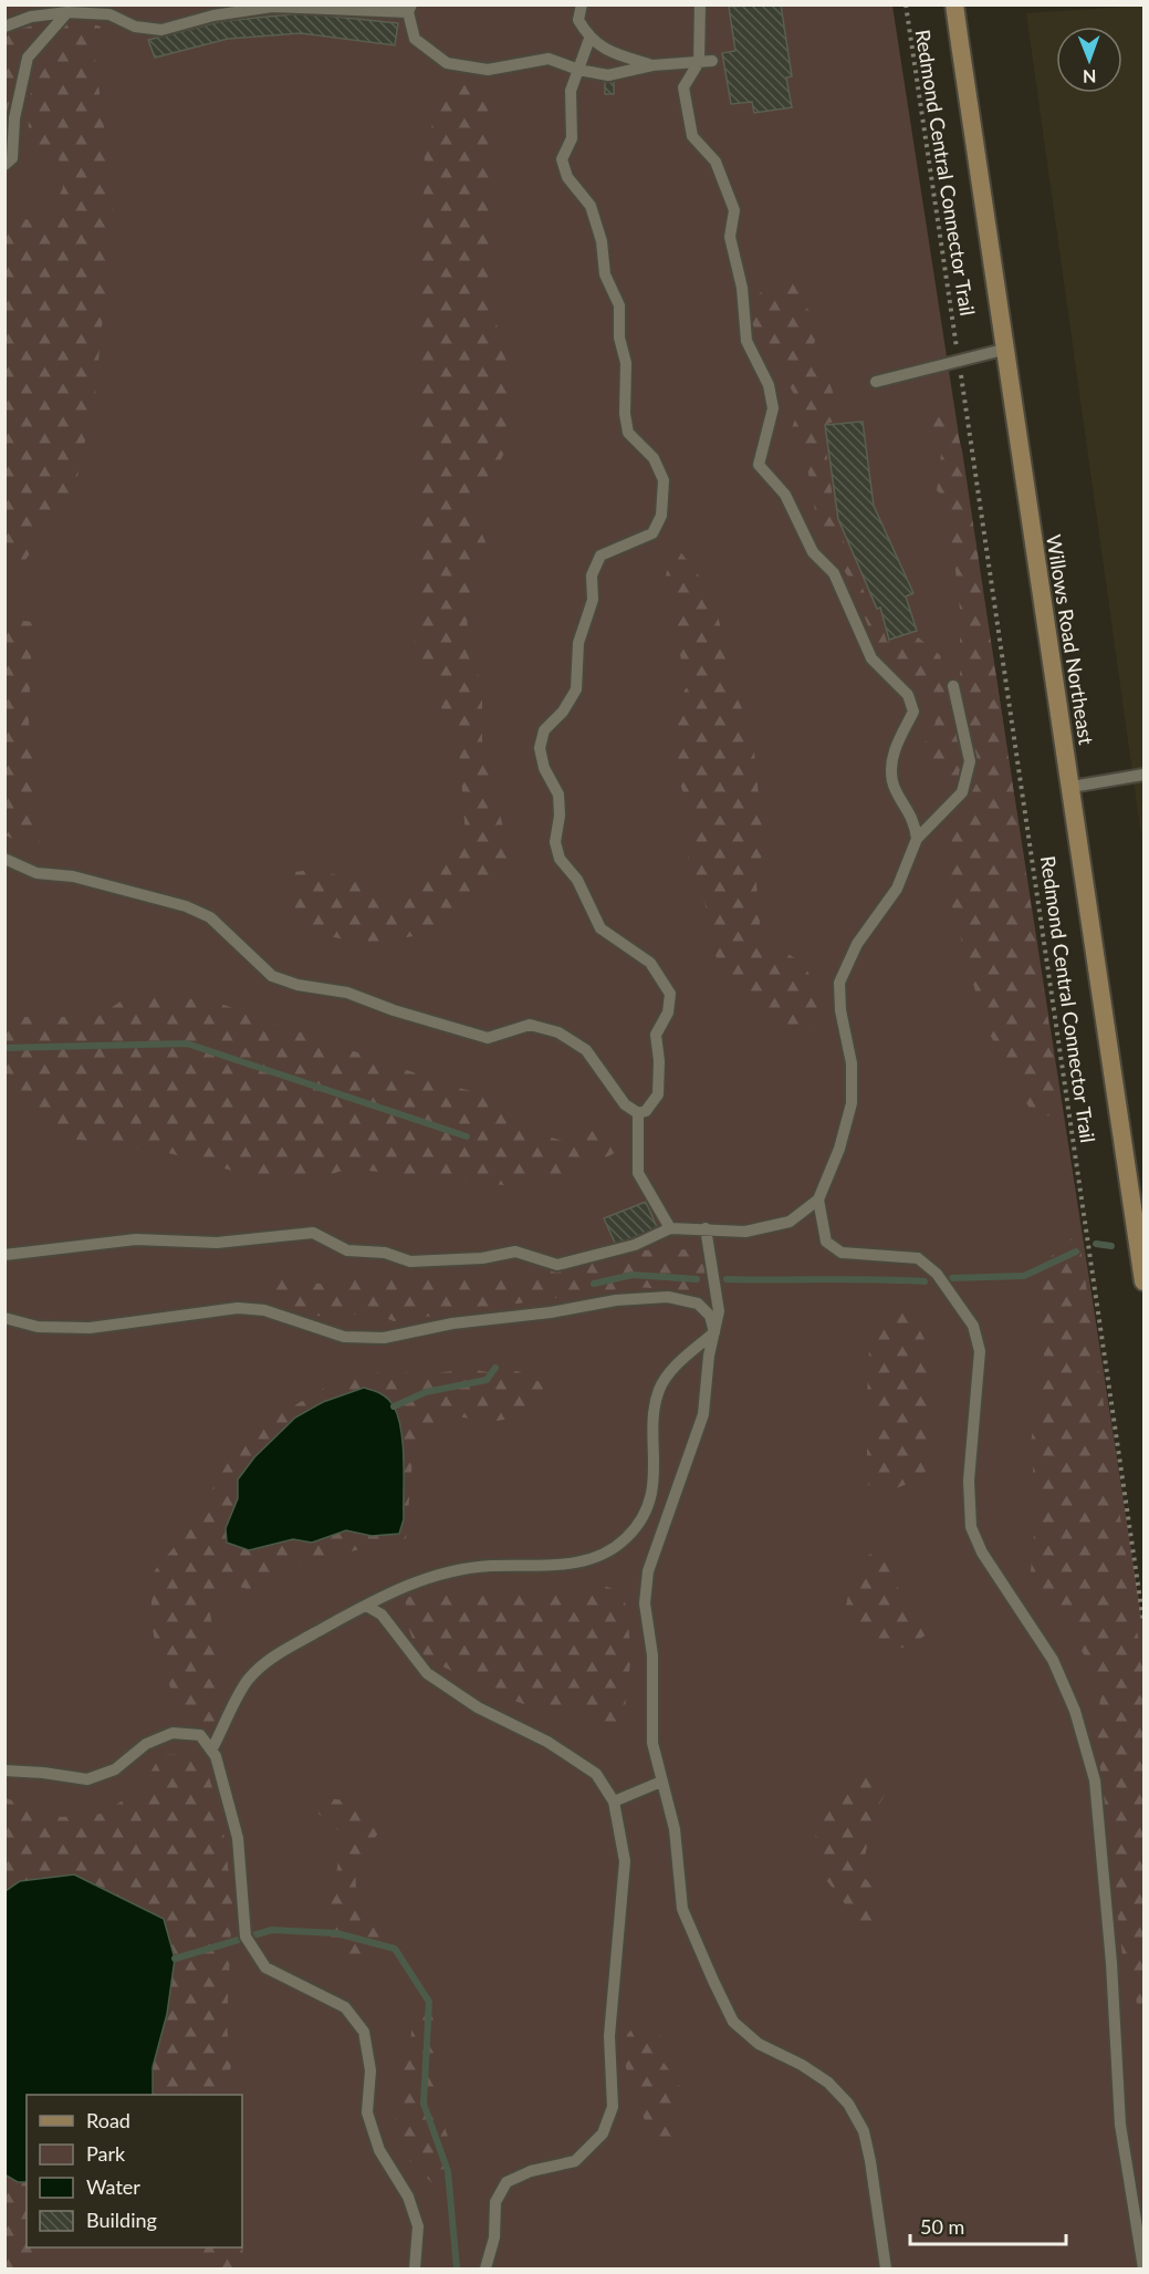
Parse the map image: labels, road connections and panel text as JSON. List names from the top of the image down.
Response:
{
  "streets": {
    "main road": ["Willows Road Northeast"],
    "path": ["Redmond Central Connector Trail"]
  },
  "legend": [
    "Road",
    "Park",
    "Water",
    "Building"
  ],
  "scale_bar": "50 m",
  "north": "bottom"
}
